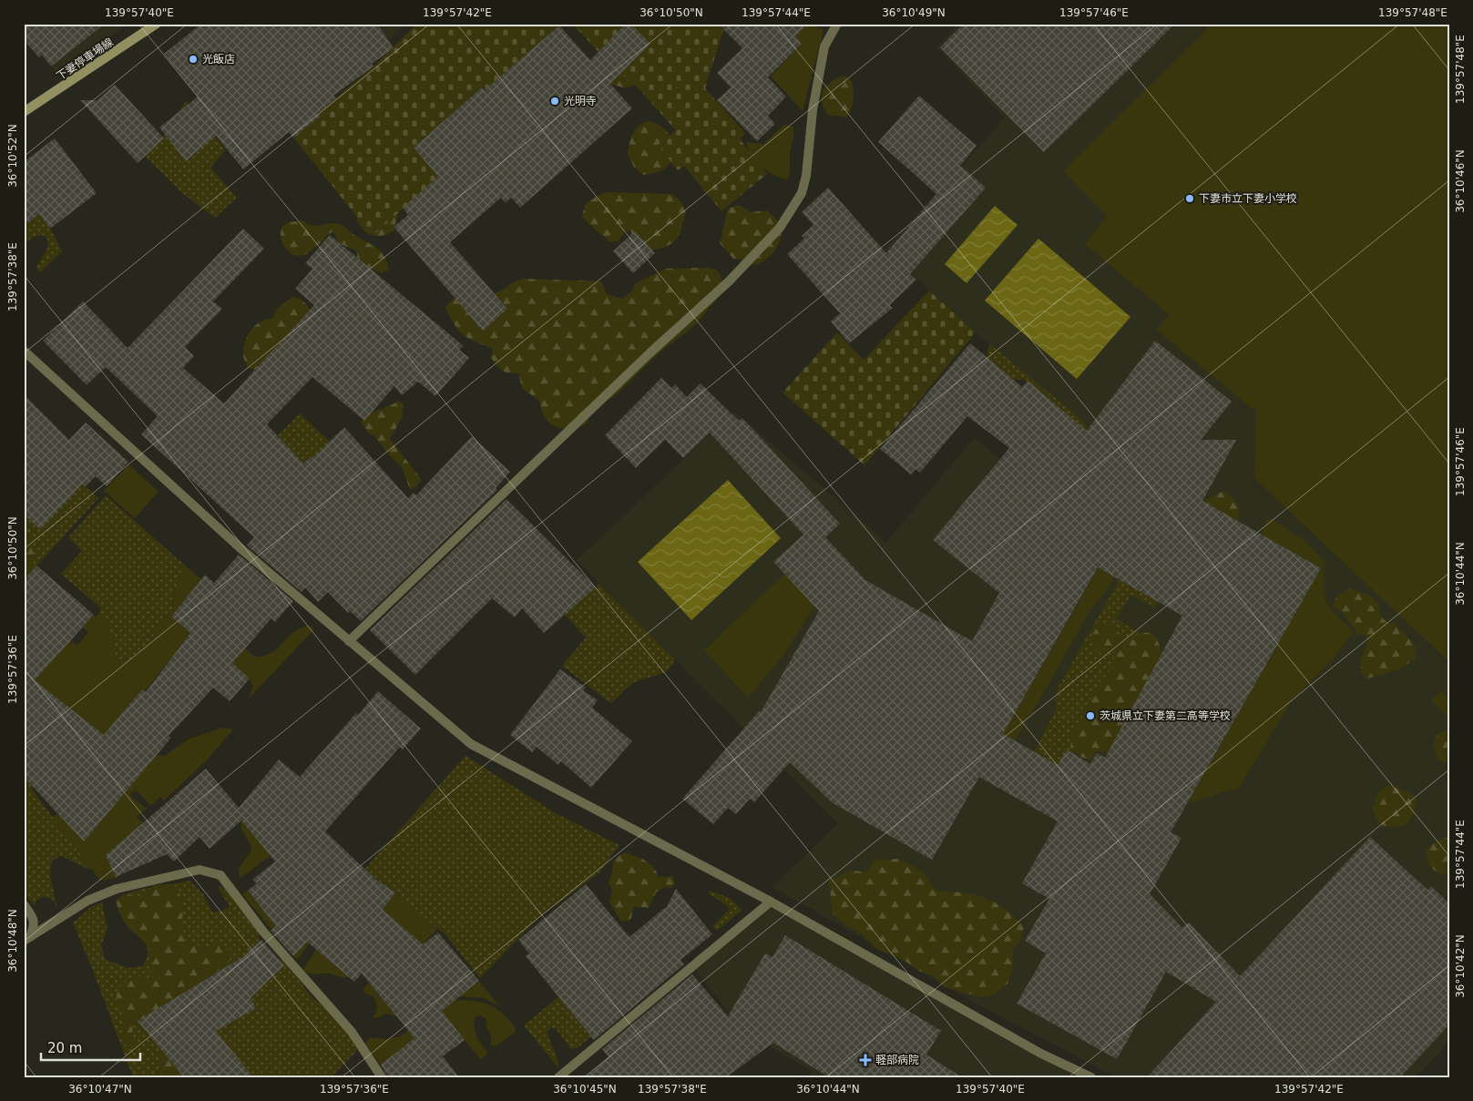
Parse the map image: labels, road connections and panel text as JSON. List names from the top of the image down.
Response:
{
  "streets": {
    "main road": ["下妻停車場線"]
  },
  "places": {
    "other": [
      "光飯店",
      "光明寺",
      "下妻市立下妻小学校",
      "茨城県立下妻第二高等学校"
    ],
    "health": ["軽部病院"]
  },
  "scale_bar": "20 m",
  "coordinates": [
    "139°57'40\"E",
    "139°57'42\"E",
    "36°10'50\"N",
    "139°57'44\"E",
    "36°10'49\"N",
    "139°57'46\"E",
    "139°57'48\"E",
    "36°10'52\"N",
    "36°10'46\"N",
    "139°57'38\"E",
    "36°10'44\"N",
    "139°57'36\"E",
    "36°10'48\"N",
    "36°10'42\"N",
    "36°10'47\"N",
    "36°10'45\"N"
  ]
}
